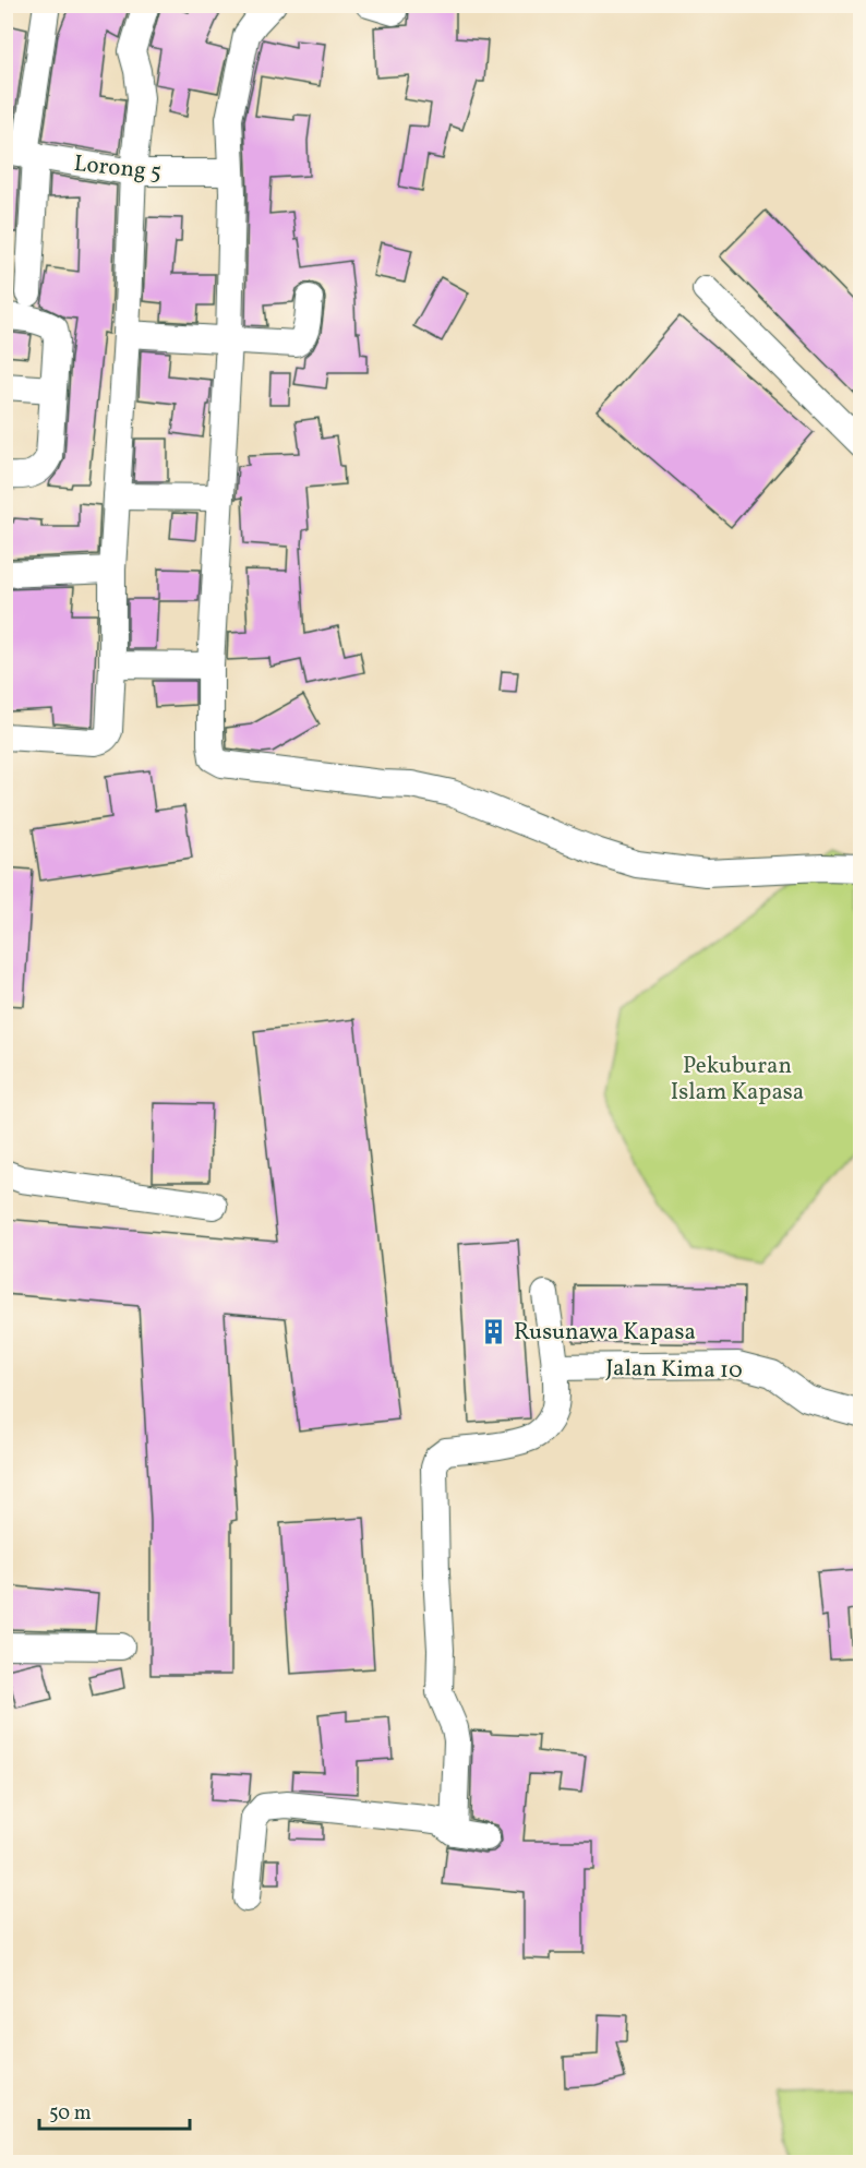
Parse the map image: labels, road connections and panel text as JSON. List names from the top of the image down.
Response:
{
  "streets": {
    "street": ["Lorong 5", "Jalan Kima 10"]
  },
  "parks": ["Pekuburan Islam Kapasa"],
  "places": {
    "building": ["Rusunawa Kapasa"]
  },
  "scale_bar": "50 m"
}
